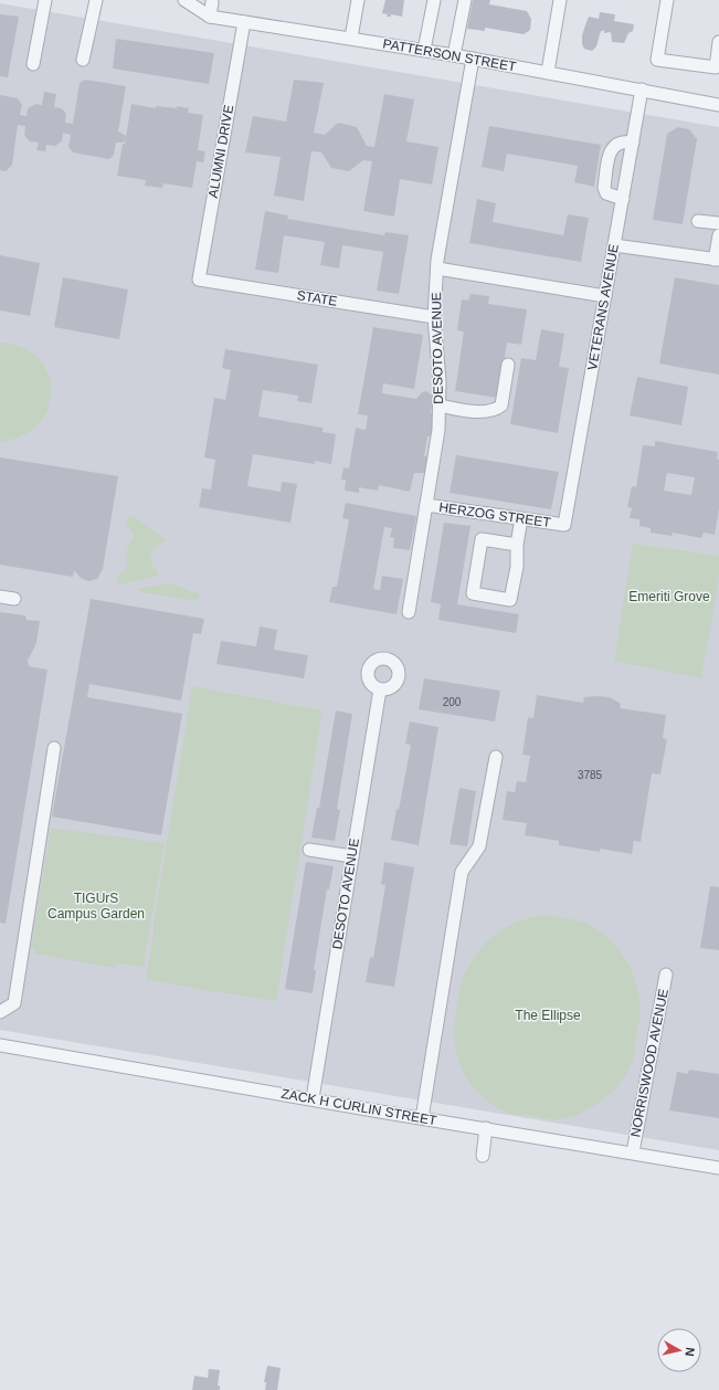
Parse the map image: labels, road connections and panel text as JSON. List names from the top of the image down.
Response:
{
  "streets": {
    "street": [
      "PATTERSON STREET",
      "ALUMNI DRIVE",
      "STATE",
      "VETERANS AVENUE",
      "DESOTO AVENUE",
      "HERZOG STREET",
      "NORRISWOOD AVENUE",
      "ZACK H CURLIN STREET"
    ]
  },
  "crossings": [
    ["PATTERSON STREET", "ALUMNI DRIVE"],
    ["PATTERSON STREET", "VETERANS AVENUE"],
    ["PATTERSON STREET", "DESOTO AVENUE"],
    ["ALUMNI DRIVE", "STATE"],
    ["STATE", "DESOTO AVENUE"],
    ["VETERANS AVENUE", "HERZOG STREET"],
    ["DESOTO AVENUE", "HERZOG STREET"],
    ["DESOTO AVENUE", "ZACK H CURLIN STREET"],
    ["NORRISWOOD AVENUE", "ZACK H CURLIN STREET"]
  ],
  "parks": ["Emeriti Grove", "TIGUrS Campus Garden", "The Ellipse"],
  "house_numbers": ["200", "3785"],
  "north": "right"
}
